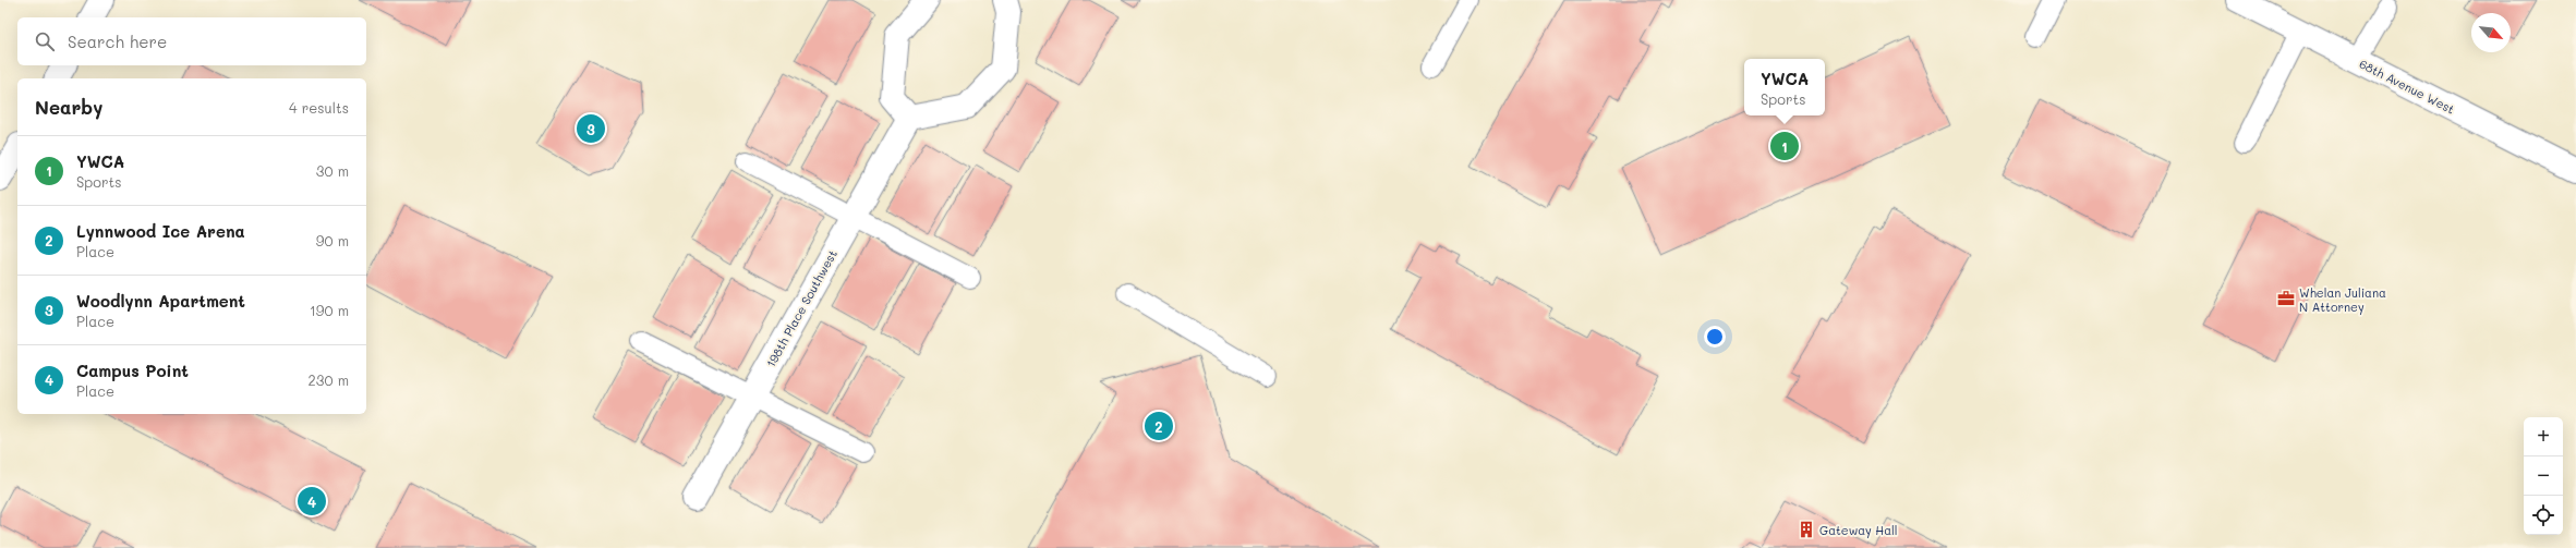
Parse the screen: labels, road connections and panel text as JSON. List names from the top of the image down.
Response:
{
  "streets": {
    "street": ["68th Avenue West", "198th Place Southwest"]
  },
  "places": {
    "office": ["Whelan Juliana N Attorney"],
    "building": ["Gateway Hall"]
  },
  "north": "bottom right",
  "page": {
    "search": "Search here",
    "popup": ["YWCA", "Sports"],
    "heading": ["Nearby", "4 results"],
    "pins": [
      "3",
      "1",
      "2",
      "4"
    ],
    "list": [
      {
        "mark": "1",
        "name": "YWCA",
        "note": "Sports",
        "value": "30 m"
      },
      {
        "mark": "2",
        "name": "Lynnwood Ice Arena",
        "note": "Place",
        "value": "90 m"
      },
      {
        "mark": "3",
        "name": "Woodlynn Apartment",
        "note": "Place",
        "value": "190 m"
      },
      {
        "mark": "4",
        "name": "Campus Point",
        "note": "Place",
        "value": "230 m"
      }
    ],
    "map_buttons": ["+", "−"]
  }
}
